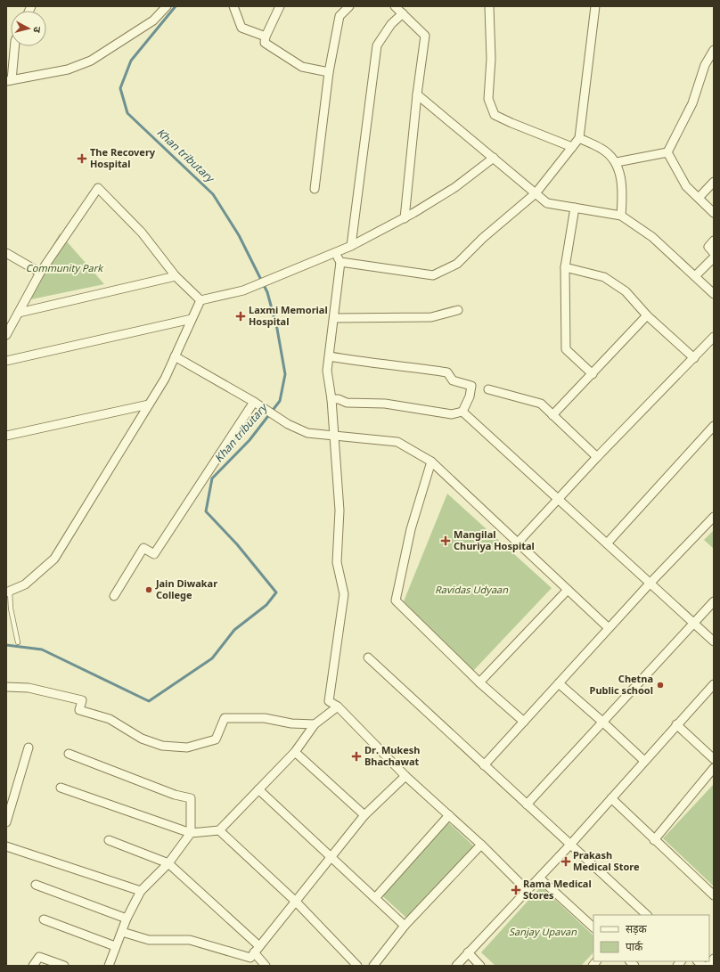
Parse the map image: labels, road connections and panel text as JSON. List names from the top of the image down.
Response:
{
  "water": ["Khan tributary"],
  "parks": ["Community Park", "Ravidas Udyaan", "Sanjay Upavan"],
  "places": {
    "health": [
      "The Recovery Hospital",
      "Laxmi Memorial Hospital",
      "Mangilal Churiya Hospital",
      "Dr. Mukesh Bhachawat",
      "Prakash Medical Store",
      "Rama Medical Stores"
    ],
    "other": ["Jain Diwakar College", "Chetna Public school"]
  },
  "legend": ["सड़क", "पार्क"],
  "north": "right"
}
